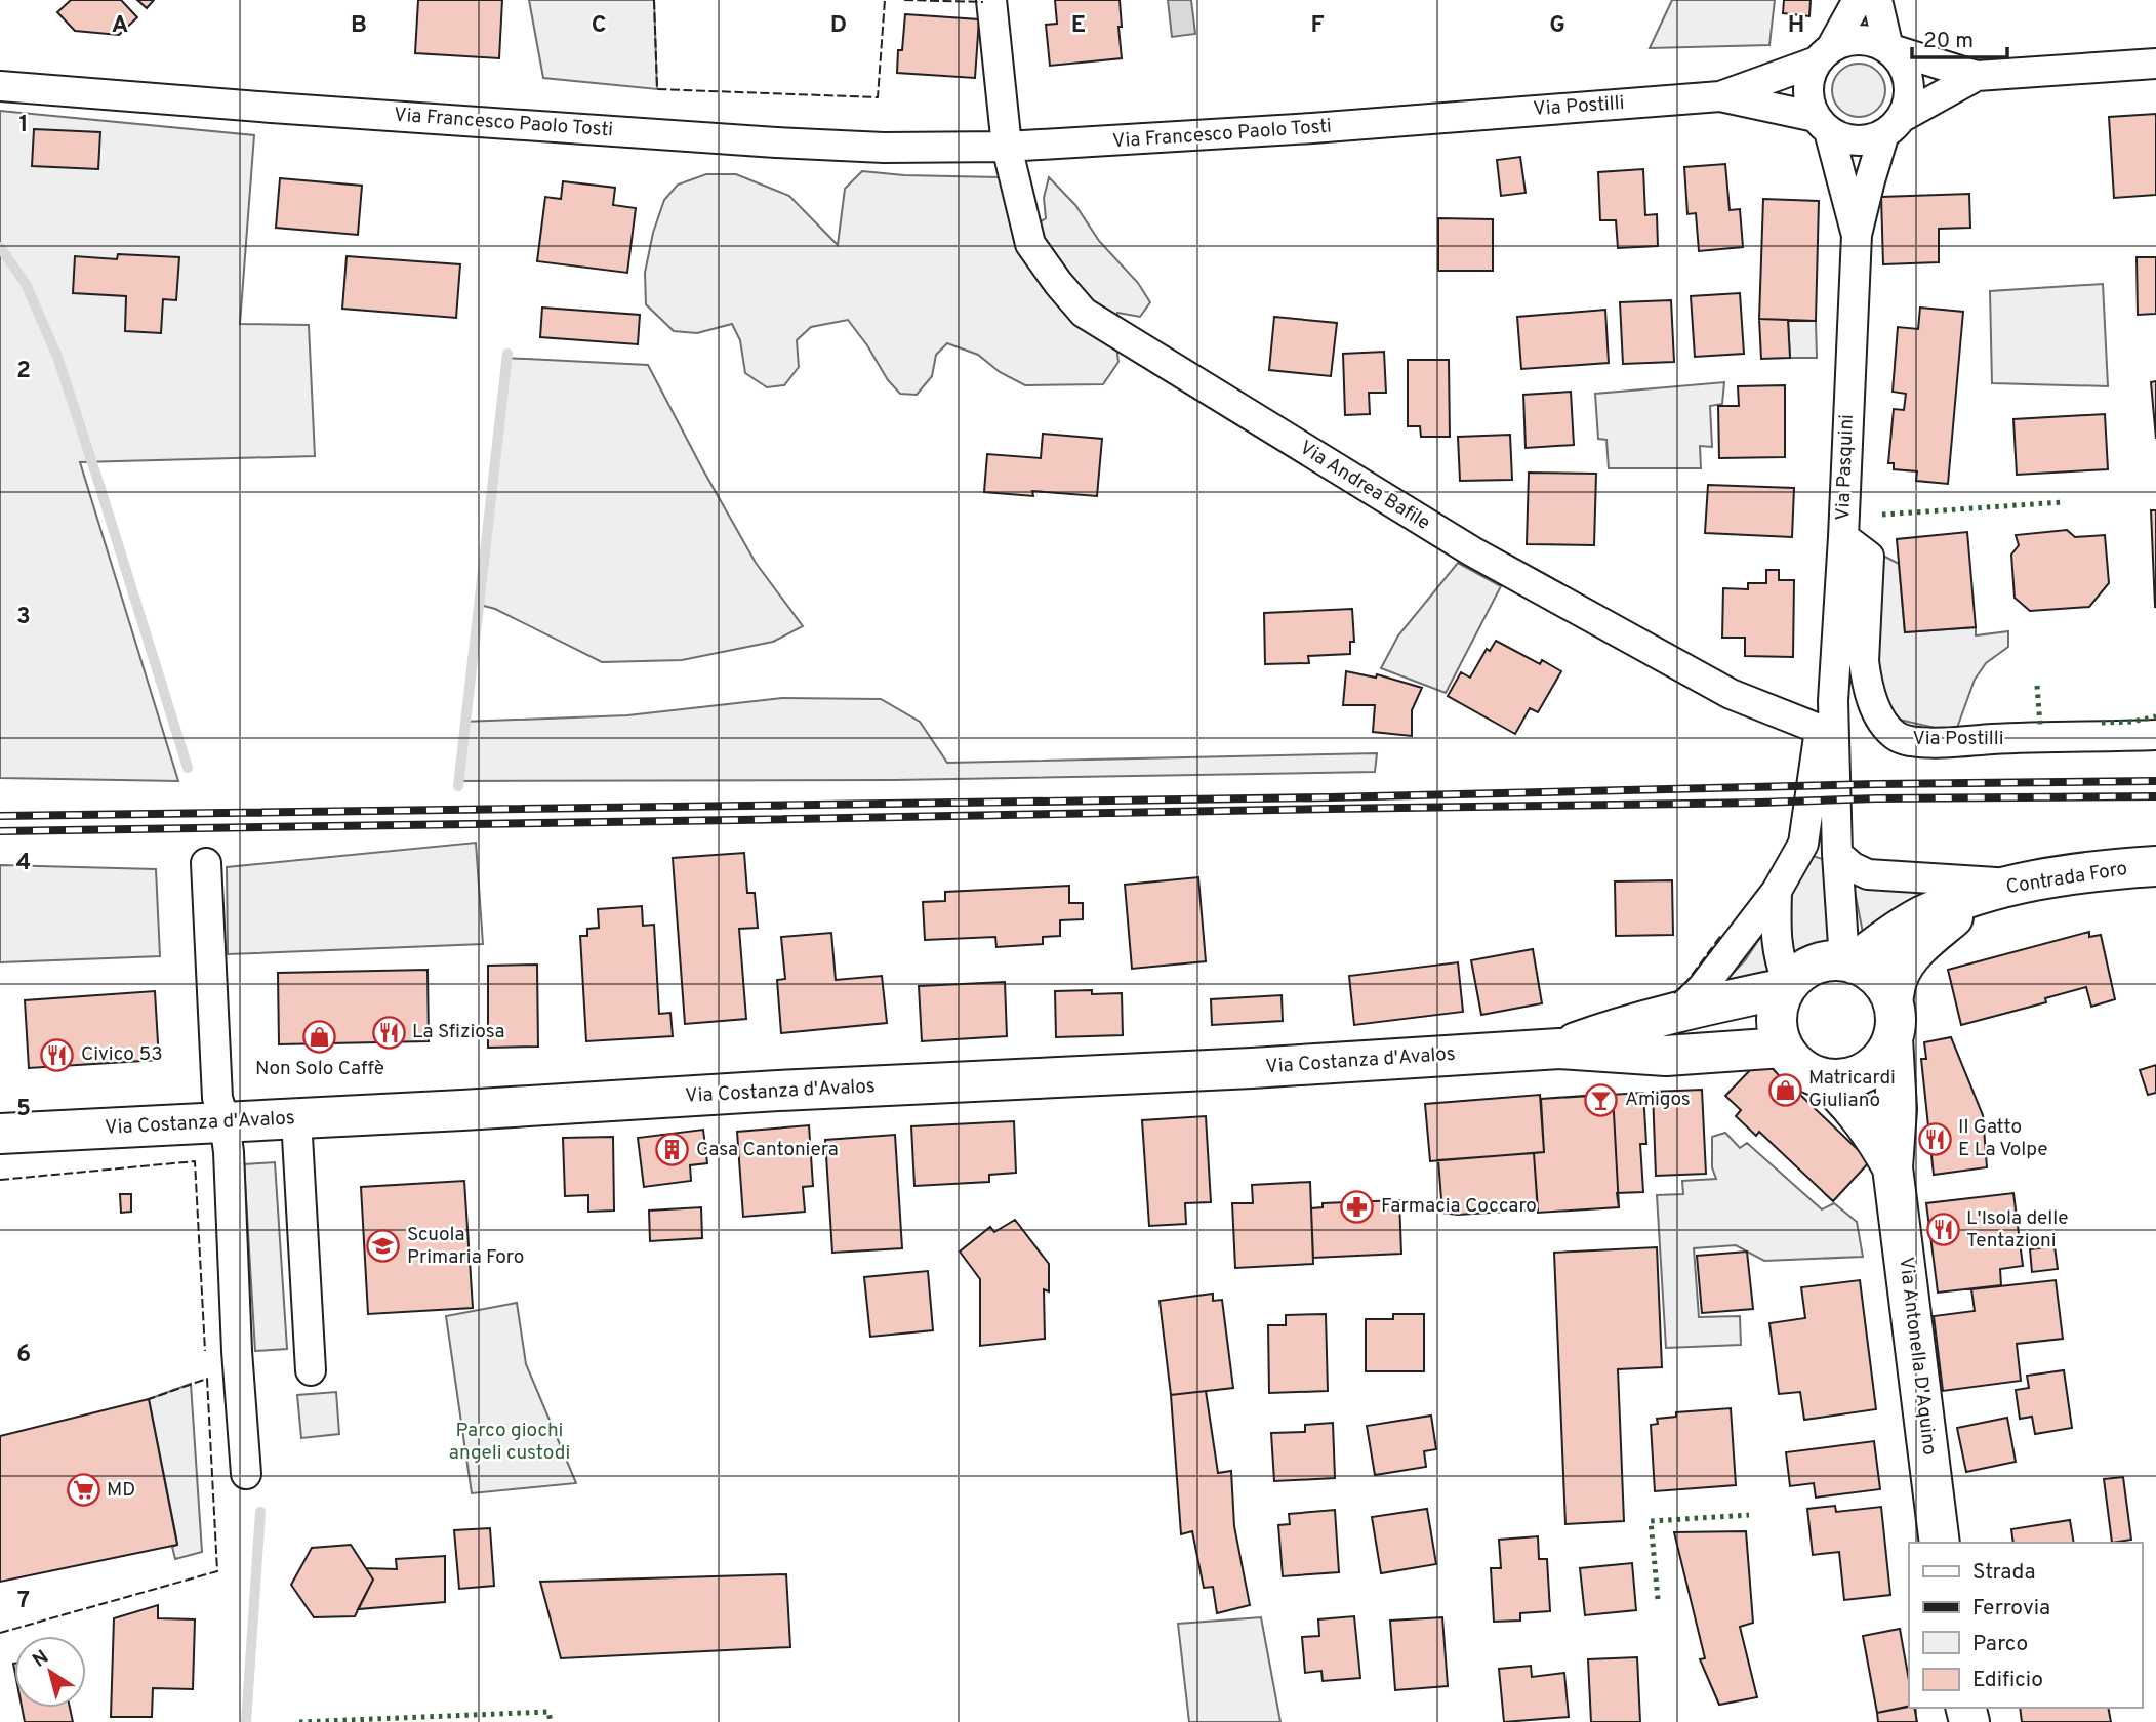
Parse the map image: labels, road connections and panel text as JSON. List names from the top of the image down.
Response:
{
  "streets": {
    "main road": ["Contrada Foro", "Via Costanza d'Avalos", "Via Antonella D'Aquino"],
    "street": [
      "Via Postilli",
      "Via Francesco Paolo Tosti",
      "Via Pasquini",
      "Via Andrea Bafile"
    ]
  },
  "crossings": [
    ["Via Postilli", "Via Francesco Paolo Tosti"],
    ["Via Postilli", "Via Pasquini"],
    ["Via Francesco Paolo Tosti", "Via Andrea Bafile"],
    ["Via Pasquini", "Via Andrea Bafile"],
    ["Contrada Foro", "Via Costanza d'Avalos"],
    ["Contrada Foro", "Via Antonella D'Aquino"],
    ["Via Costanza d'Avalos", "Via Antonella D'Aquino"]
  ],
  "parks": ["Parco giochi angeli custodi"],
  "places": {
    "restaurant": [
      "La Sfiziosa",
      "Civico 53",
      "Il Gatto E La Volpe",
      "L'Isola delle Tentazioni"
    ],
    "shop": ["Non Solo Caffè", "Matricardi Giuliano"],
    "bar": ["Amigos"],
    "building": ["Casa Cantoniera"],
    "pharmacy": ["Farmacia Coccaro"],
    "school or university": ["Scuola Primaria Foro"],
    "supermarket": ["MD"]
  },
  "legend": [
    "Strada",
    "Ferrovia",
    "Parco",
    "Edificio"
  ],
  "scale_bar": "20 m",
  "north": "top left",
  "grid": {
    "columns": [
      "A",
      "B",
      "C",
      "D",
      "E",
      "F",
      "G",
      "H"
    ],
    "rows": [
      "1",
      "2",
      "3",
      "4",
      "5",
      "6",
      "7"
    ]
  }
}
